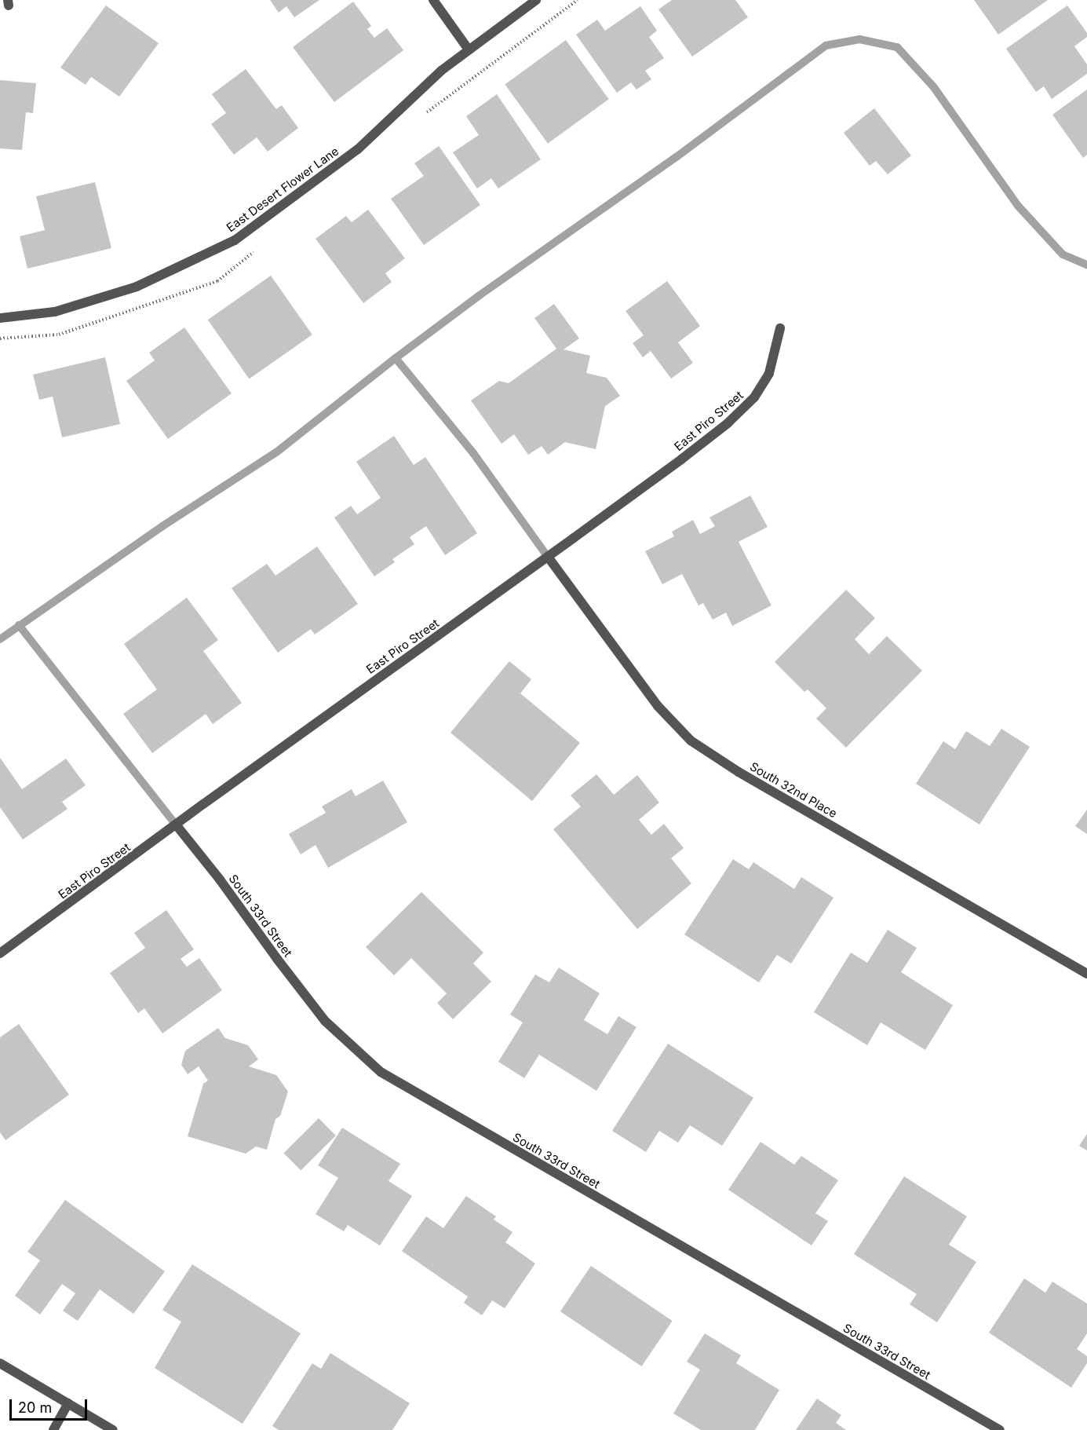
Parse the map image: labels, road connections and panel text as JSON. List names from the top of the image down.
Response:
{
  "streets": {
    "street": [
      "East Desert Flower Lane",
      "East Piro Street",
      "South 32nd Place",
      "South 33rd Street"
    ]
  },
  "crossings": [
    ["East Piro Street", "South 32nd Place"],
    ["East Piro Street", "South 33rd Street"]
  ],
  "scale_bar": "20 m"
}
